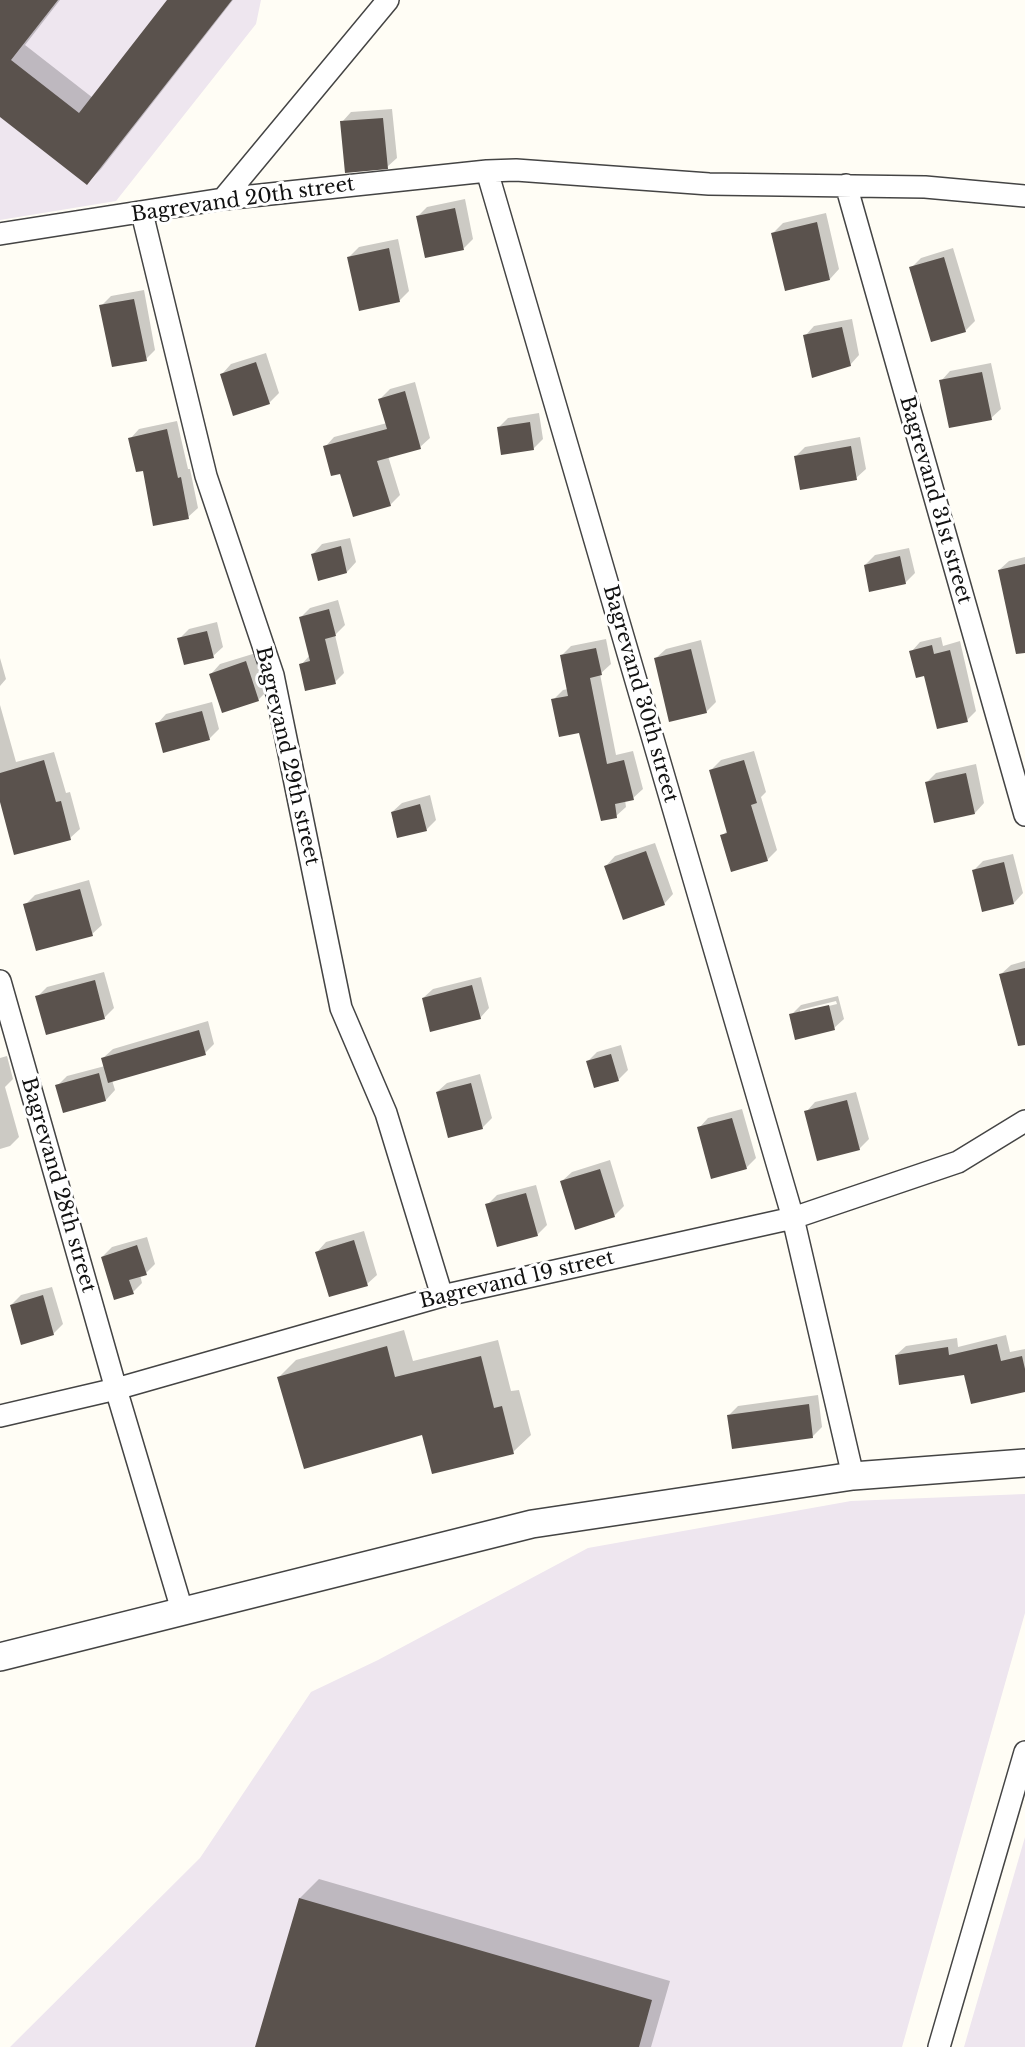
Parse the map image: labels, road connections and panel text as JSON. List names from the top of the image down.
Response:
{
  "streets": {
    "street": [
      "Bagrevand 20th street",
      "Bagrevand 31st street",
      "Bagrevand 30th street",
      "Bagrevand 29th street",
      "Bagrevand 28th street",
      "Bagrevand 19 street"
    ]
  },
  "crossings": [
    ["Bagrevand 20th street", "Bagrevand 31st street"],
    ["Bagrevand 20th street", "Bagrevand 30th street"],
    ["Bagrevand 20th street", "Bagrevand 29th street"],
    ["Bagrevand 30th street", "Bagrevand 19 street"],
    ["Bagrevand 29th street", "Bagrevand 19 street"],
    ["Bagrevand 28th street", "Bagrevand 19 street"]
  ]
}
